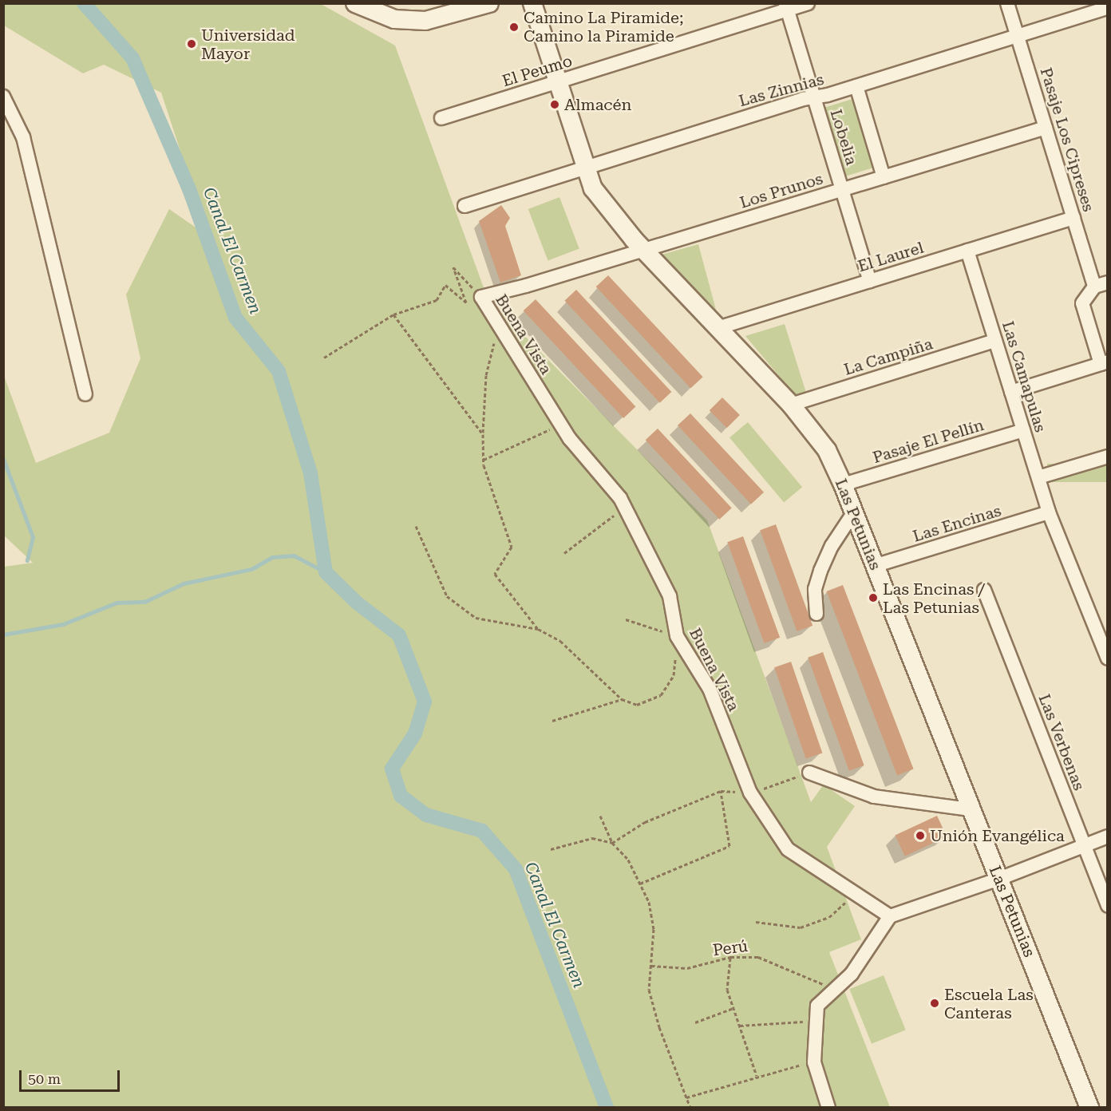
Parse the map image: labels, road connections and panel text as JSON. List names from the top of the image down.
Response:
{
  "streets": {
    "street": [
      "El Peumo",
      "Las Zinnias",
      "Lobelia",
      "Pasaje Los Cipreses",
      "Los Prunos",
      "El Laurel",
      "Buena Vista",
      "La Campiña",
      "Las Camapulas",
      "Pasaje El Pellín",
      "Las Encinas",
      "Las Petunias",
      "Las Verbenas"
    ],
    "path": ["Perú"]
  },
  "crossings": [
    ["El Peumo", "Lobelia"],
    ["El Peumo", "Las Petunias"],
    ["Las Zinnias", "Lobelia"],
    ["Las Zinnias", "Pasaje Los Cipreses"],
    ["Las Zinnias", "Las Petunias"],
    ["Lobelia", "Los Prunos"],
    ["Lobelia", "El Laurel"],
    ["Pasaje Los Cipreses", "Los Prunos"],
    ["Pasaje Los Cipreses", "El Laurel"],
    ["Los Prunos", "Buena Vista"],
    ["Los Prunos", "Las Petunias"],
    ["El Laurel", "Las Camapulas"],
    ["El Laurel", "Las Petunias"],
    ["La Campiña", "Las Camapulas"],
    ["La Campiña", "Las Petunias"],
    ["Las Camapulas", "Pasaje El Pellín"],
    ["Las Camapulas", "Las Encinas"],
    ["Pasaje El Pellín", "Las Petunias"],
    ["Las Encinas", "Las Petunias"]
  ],
  "water": ["Canal El Carmen"],
  "places": [
    "Camino La Piramide; Camino la Piramide",
    "Universidad Mayor",
    "Almacén",
    "Las Encinas / Las Petunias",
    "Unión Evangélica",
    "Escuela Las Canteras"
  ],
  "scale_bar": "50 m"
}
